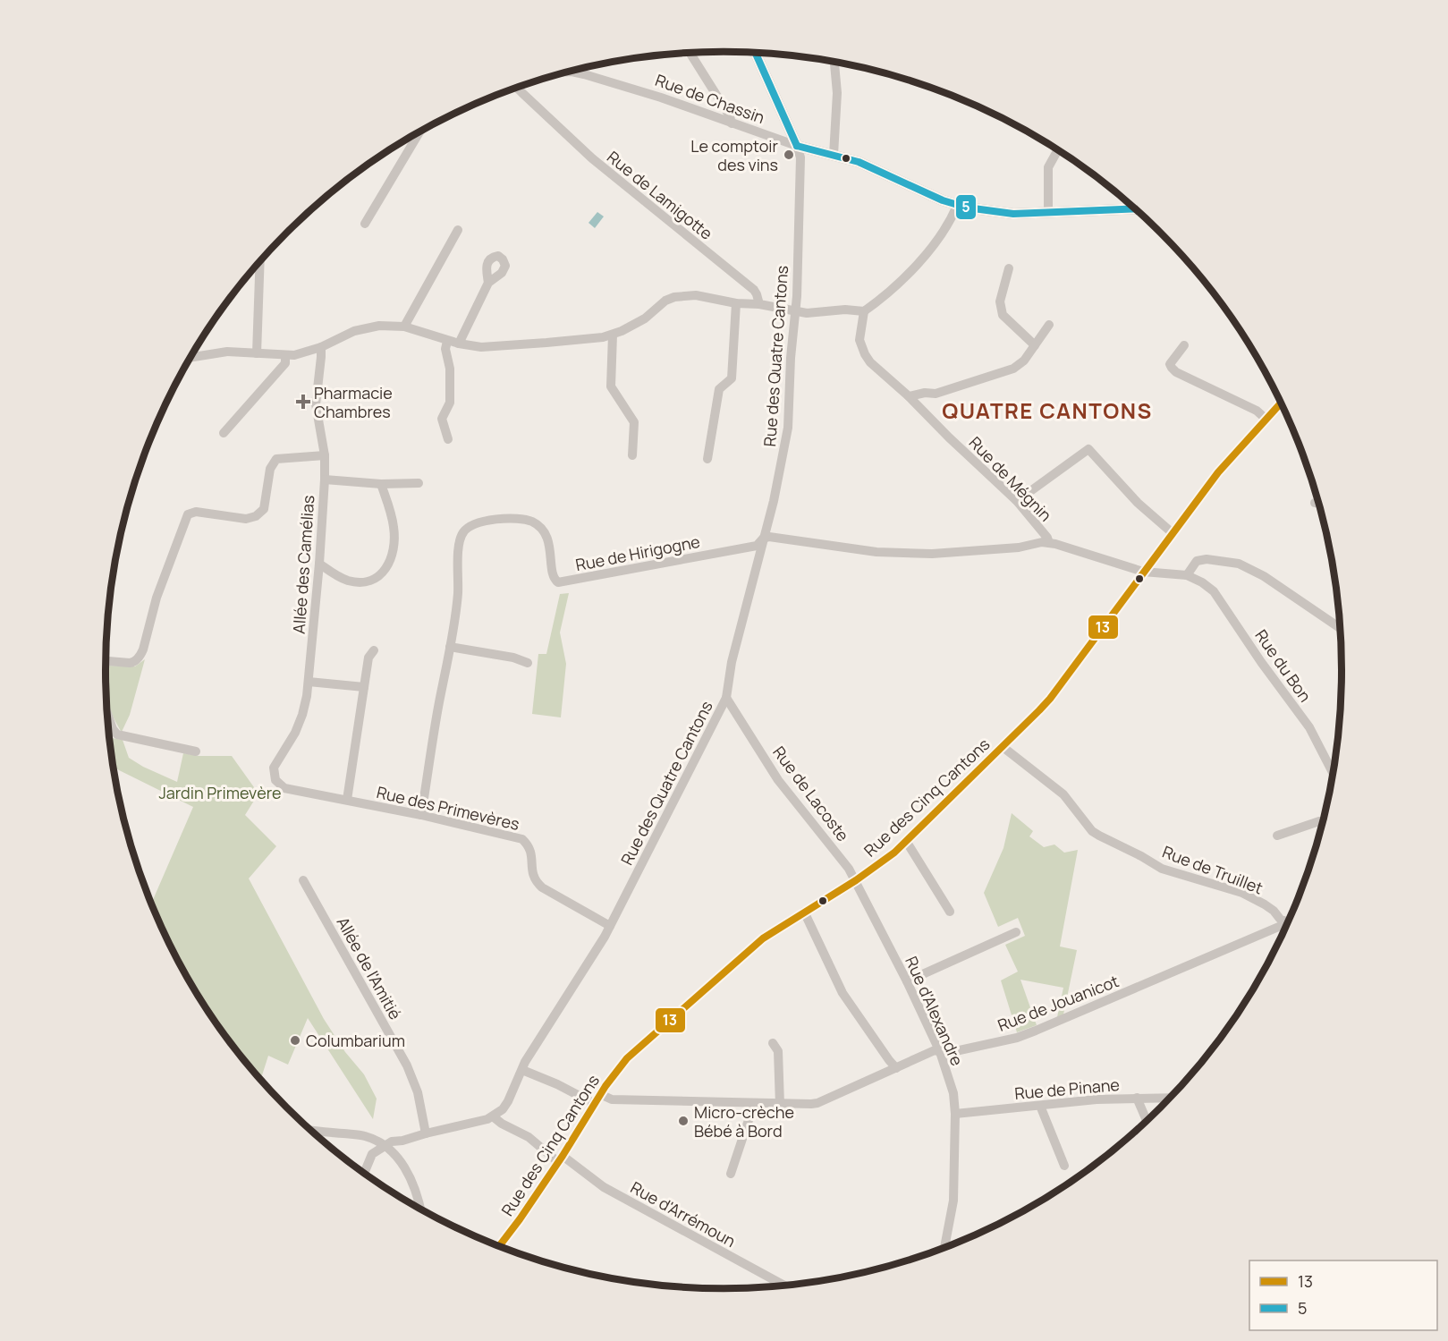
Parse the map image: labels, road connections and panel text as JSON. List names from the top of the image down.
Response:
{
  "streets": {
    "main road": ["Rue de Chassin"],
    "street": [
      "Rue de Lamigotte",
      "Rue des Quatre Cantons",
      "Rue de Mégnin",
      "Rue de Hirigogne",
      "Allée des Camélias",
      "Rue du Bon",
      "Rue de Lacoste",
      "Rue des Cinq Cantons",
      "Rue des Primevères",
      "Rue de Truillet",
      "Allée de l'Amitié",
      "Rue de Jouanicot",
      "Rue d'Alexandre",
      "Rue de Pinane",
      "Rue d'Arrémoun"
    ]
  },
  "crossings": [
    ["Rue de Chassin", "Rue des Quatre Cantons"],
    ["Rue des Quatre Cantons", "Rue de Hirigogne"],
    ["Rue des Quatre Cantons", "Rue de Lacoste"],
    ["Rue des Quatre Cantons", "Rue des Primevères"],
    ["Rue des Quatre Cantons", "Rue d'Arrémoun"],
    ["Rue de Mégnin", "Rue de Hirigogne"],
    ["Rue de Hirigogne", "Rue du Bon"],
    ["Rue de Hirigogne", "Rue des Cinq Cantons"],
    ["Rue de Hirigogne", "Rue des Primevères"],
    ["Allée des Camélias", "Rue des Primevères"],
    ["Rue de Lacoste", "Rue des Cinq Cantons"],
    ["Rue de Lacoste", "Rue d'Alexandre"],
    ["Rue des Cinq Cantons", "Rue de Truillet"],
    ["Rue des Cinq Cantons", "Rue de Jouanicot"],
    ["Rue des Cinq Cantons", "Rue d'Alexandre"],
    ["Rue des Cinq Cantons", "Rue d'Arrémoun"],
    ["Rue de Truillet", "Rue de Jouanicot"],
    ["Rue de Jouanicot", "Rue d'Alexandre"],
    ["Rue d'Alexandre", "Rue de Pinane"]
  ],
  "districts": ["QUATRE CANTONS"],
  "parks": ["Jardin Primevère"],
  "places": {
    "other": ["Le comptoir des vins", "Columbarium", "Micro-crèche Bébé à Bord"],
    "health": ["Pharmacie Chambres"]
  },
  "lines": ["transit line 5", "transit line 13"],
  "legend": ["13", "5"]
}
